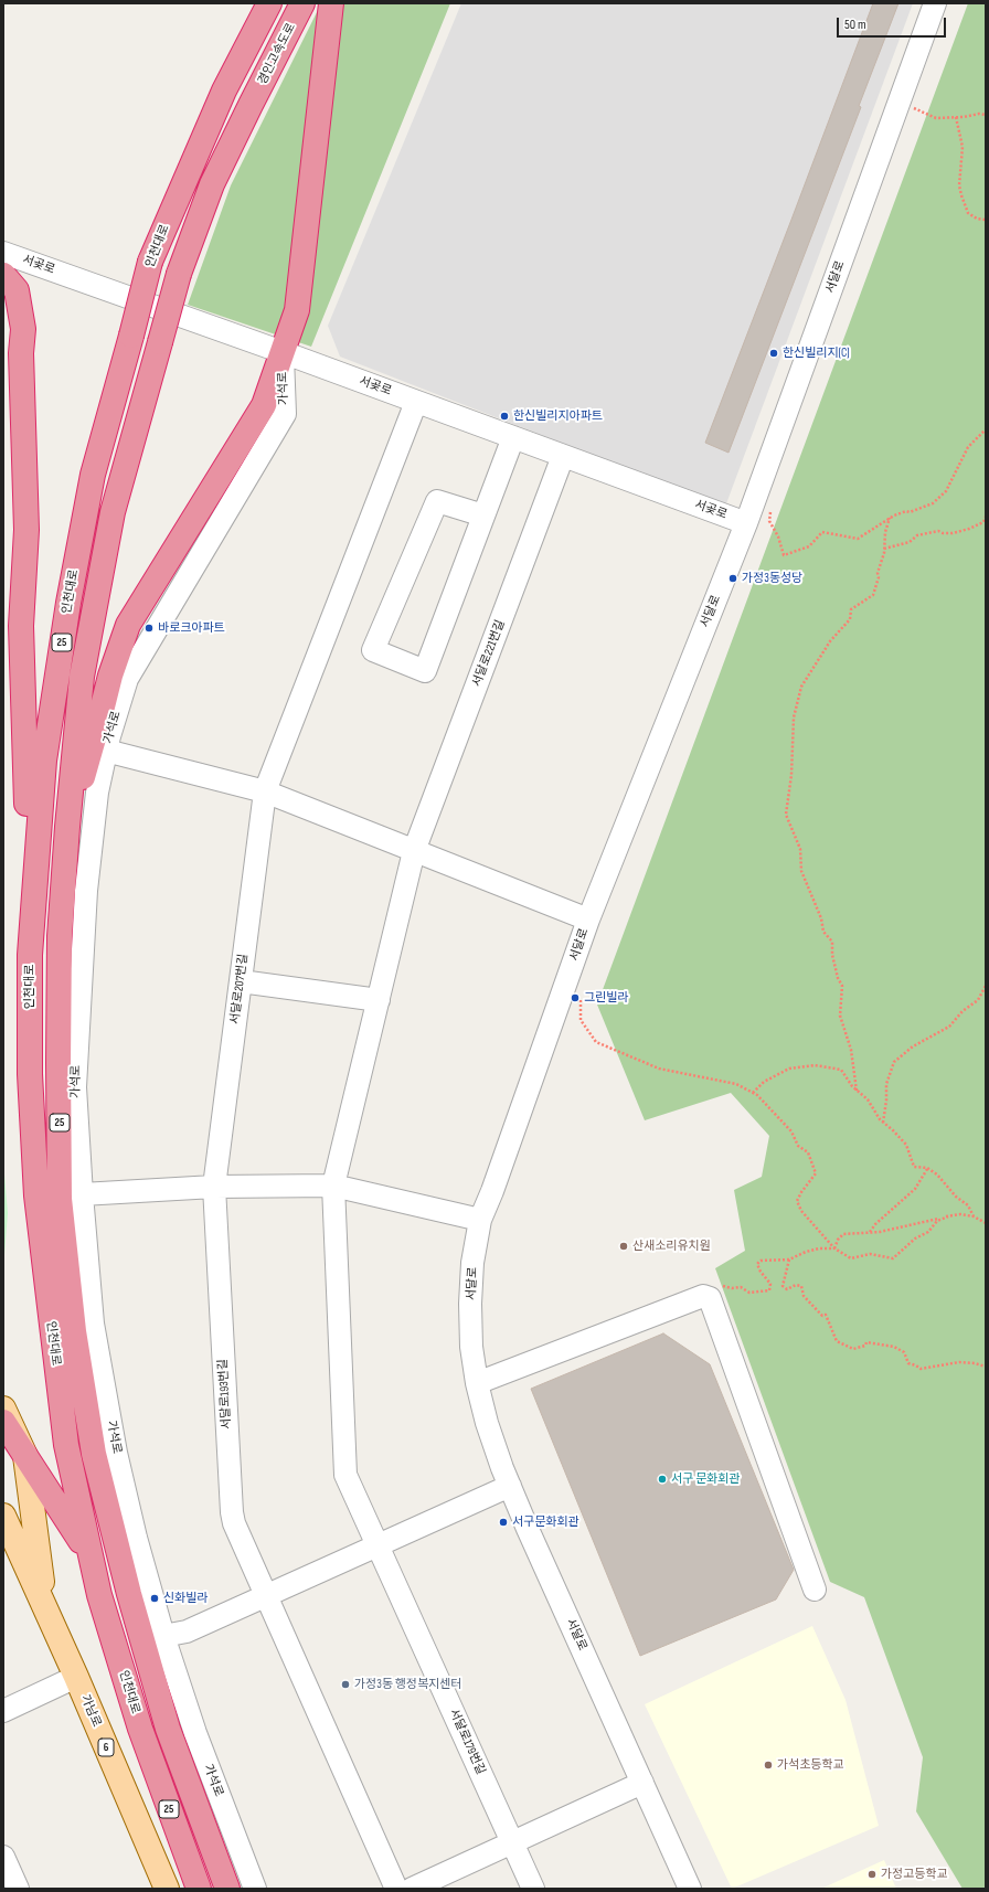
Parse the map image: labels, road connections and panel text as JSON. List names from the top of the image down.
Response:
{
  "streets": {
    "highway": ["경인고속도로", "인천대로", "25"],
    "main road": ["가남로", "6"],
    "street": [
      "서곶로",
      "서달로",
      "가석로",
      "서달로221번길",
      "서달로207번길",
      "서달로193번길",
      "서달로179번길"
    ]
  },
  "crossings": [
    ["경인고속도로", "인천대로"],
    ["서곶로", "서달로"],
    ["서곶로", "가석로"],
    ["서곶로", "서달로221번길"],
    ["서달로207번길", "서달로193번길"]
  ],
  "places": [
    "한신빌리지(C)",
    "한신빌리지아파트",
    "가정3동성당",
    "바로크아파트",
    "그린빌라",
    "산새소리유치원",
    "서구 문화회관",
    "서구문화회관",
    "신화빌라",
    "가정3동 행정복지센터",
    "가석초등학교",
    "가정고등학교"
  ],
  "scale_bar": "50 m"
}
